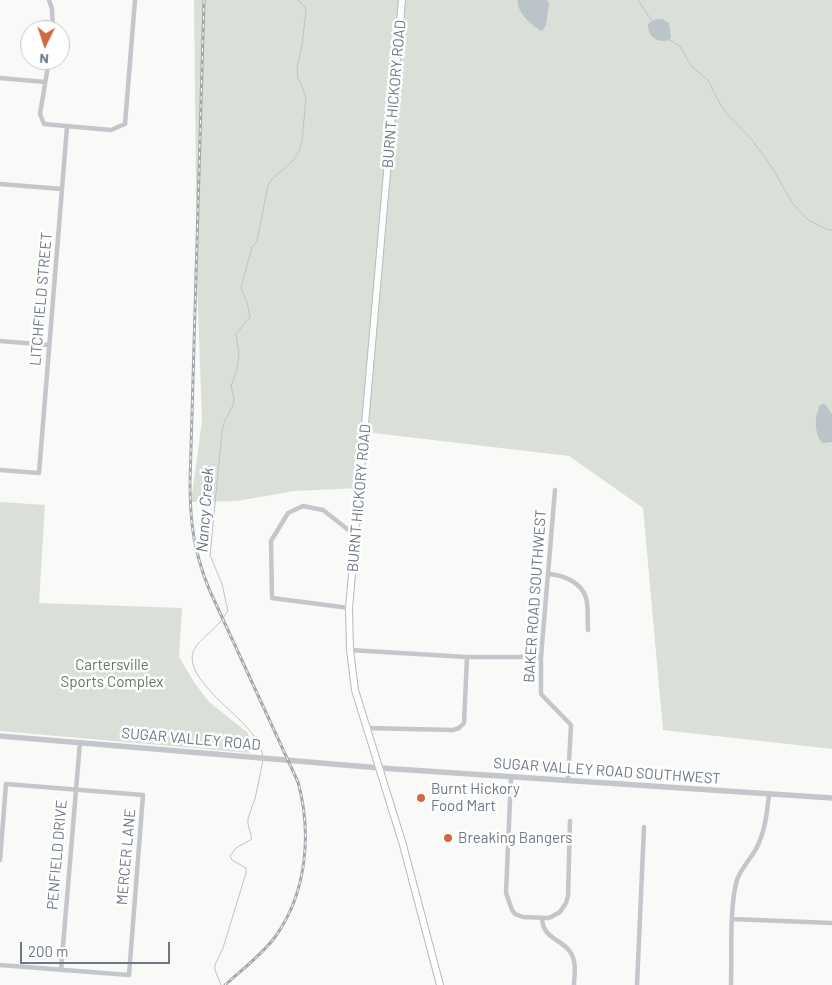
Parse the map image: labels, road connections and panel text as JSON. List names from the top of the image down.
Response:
{
  "streets": {
    "main road": ["BURNT HICKORY ROAD"],
    "street": [
      "LITCHFIELD STREET",
      "BAKER ROAD SOUTHWEST",
      "SUGAR VALLEY ROAD",
      "SUGAR VALLEY ROAD SOUTHWEST",
      "PENFIELD DRIVE",
      "MERCER LANE"
    ]
  },
  "crossings": [
    ["BURNT HICKORY ROAD", "SUGAR VALLEY ROAD"],
    ["BURNT HICKORY ROAD", "SUGAR VALLEY ROAD SOUTHWEST"],
    ["BAKER ROAD SOUTHWEST", "SUGAR VALLEY ROAD SOUTHWEST"],
    ["SUGAR VALLEY ROAD", "SUGAR VALLEY ROAD SOUTHWEST"],
    ["SUGAR VALLEY ROAD", "PENFIELD DRIVE"],
    ["PENFIELD DRIVE", "MERCER LANE"]
  ],
  "water": ["Nancy Creek"],
  "parks": ["Cartersville Sports Complex"],
  "places": ["Burnt Hickory Food Mart", "Breaking Bangers"],
  "scale_bar": "200 m",
  "north": "bottom"
}
